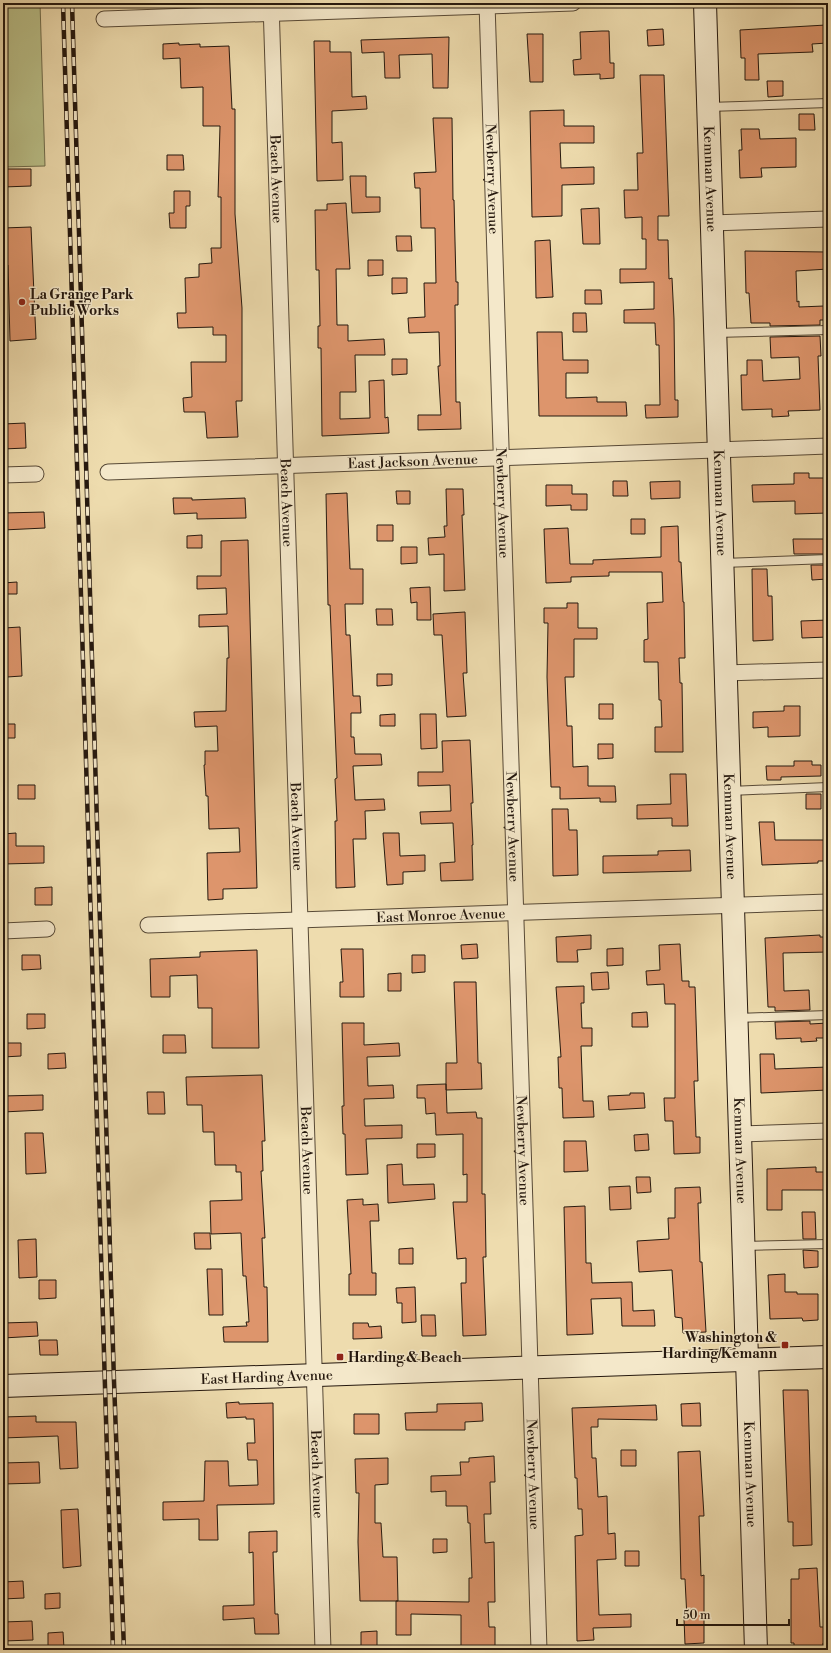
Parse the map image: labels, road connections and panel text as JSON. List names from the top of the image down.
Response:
{
  "streets": {
    "street": [
      "Beach Avenue",
      "Newberry Avenue",
      "Kemman Avenue",
      "East Jackson Avenue",
      "East Monroe Avenue",
      "East Harding Avenue"
    ]
  },
  "crossings": [
    ["Beach Avenue", "East Jackson Avenue"],
    ["Beach Avenue", "East Monroe Avenue"],
    ["Beach Avenue", "East Harding Avenue"],
    ["Newberry Avenue", "East Jackson Avenue"],
    ["Newberry Avenue", "East Monroe Avenue"],
    ["Newberry Avenue", "East Harding Avenue"],
    ["Kemman Avenue", "East Jackson Avenue"],
    ["Kemman Avenue", "East Monroe Avenue"],
    ["Kemman Avenue", "East Harding Avenue"]
  ],
  "places": {
    "other": ["La Grange Park Public Works"],
    "transit": ["Washington & Harding/Kemann", "Harding & Beach"]
  },
  "scale_bar": "50 m"
}
